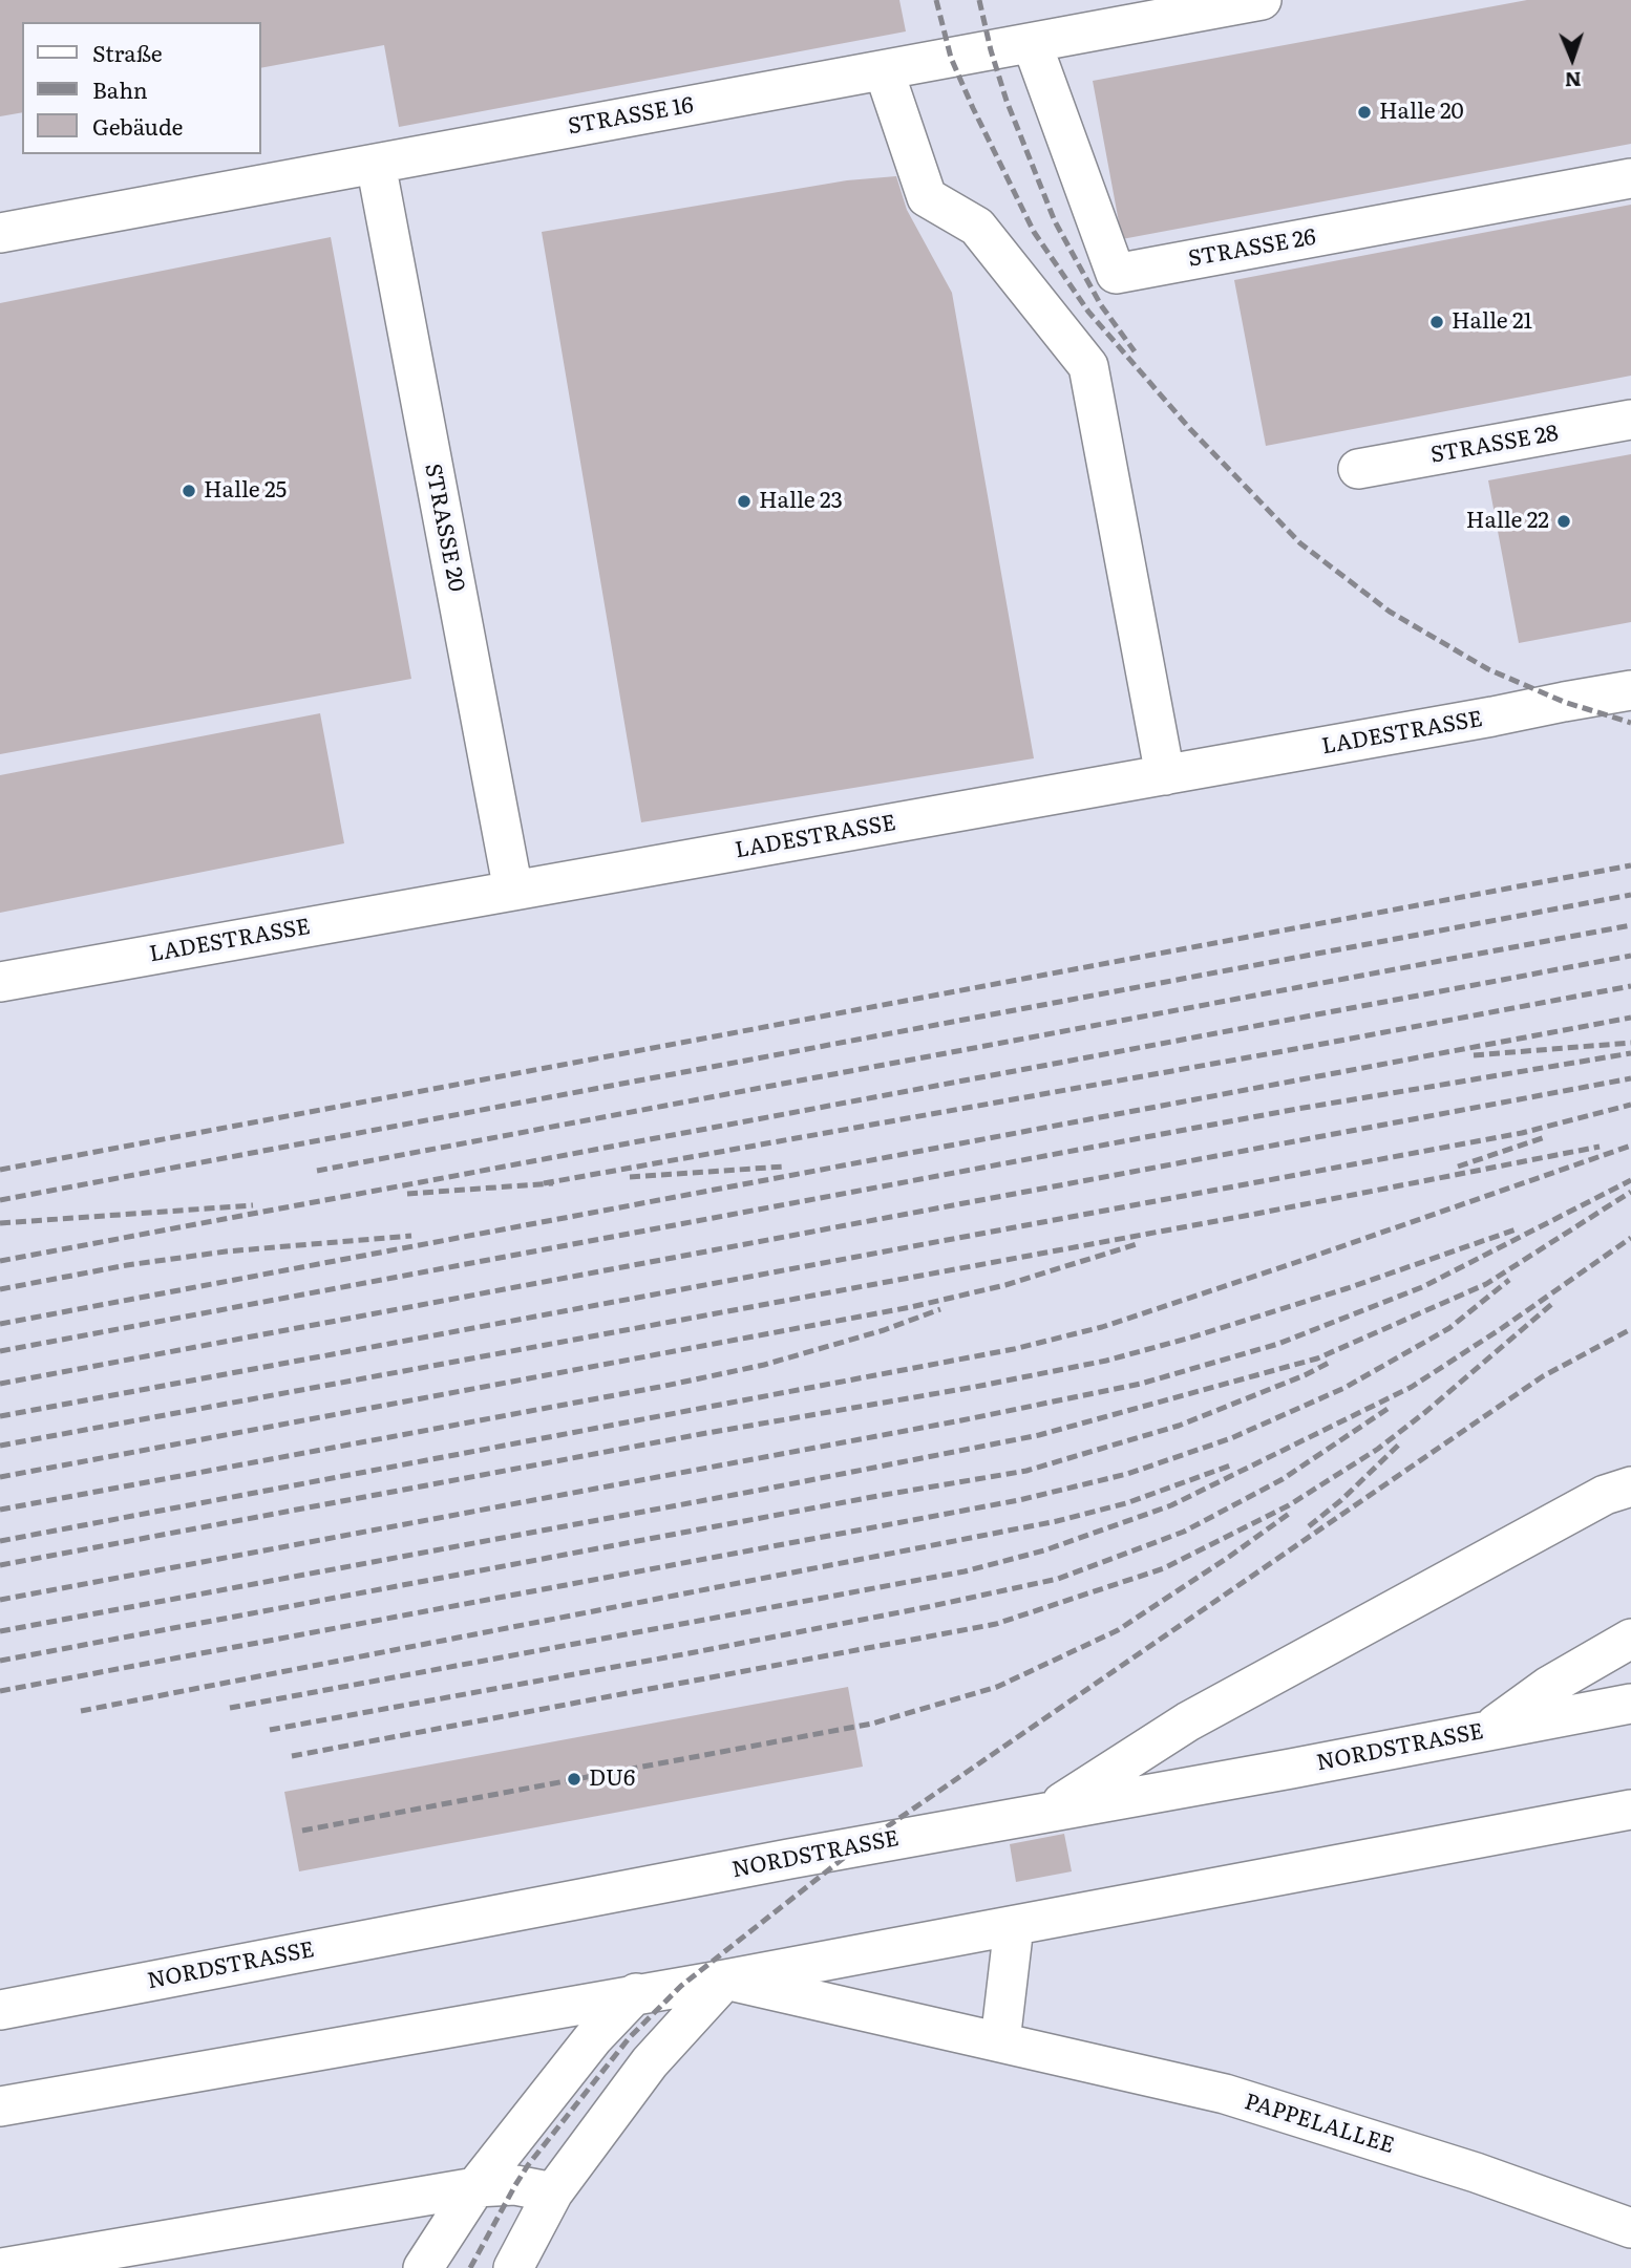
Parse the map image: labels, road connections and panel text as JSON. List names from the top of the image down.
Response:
{
  "streets": {
    "street": [
      "STRASSE 16",
      "STRASSE 26",
      "STRASSE 28",
      "STRASSE 20",
      "LADESTRASSE",
      "NORDSTRASSE",
      "PAPPELALLEE"
    ]
  },
  "crossings": [
    ["STRASSE 16", "STRASSE 26"],
    ["STRASSE 16", "STRASSE 20"],
    ["STRASSE 20", "LADESTRASSE"]
  ],
  "places": [
    "Halle 20",
    "Halle 21",
    "Halle 25",
    "Halle 23",
    "Halle 22",
    "DU6"
  ],
  "legend": ["Straße", "Bahn", "Gebäude"],
  "north": "bottom"
}
